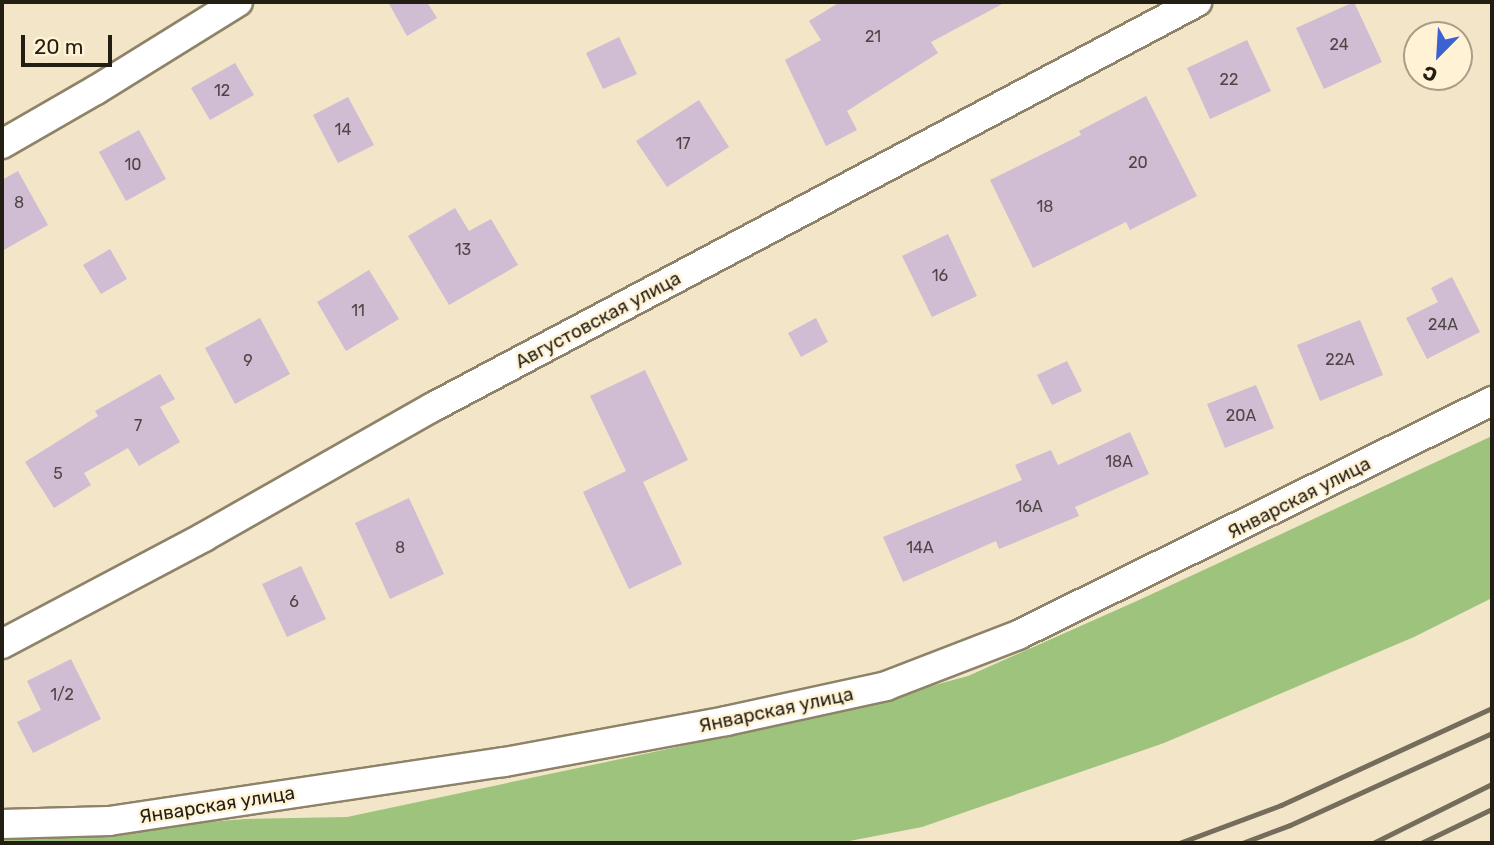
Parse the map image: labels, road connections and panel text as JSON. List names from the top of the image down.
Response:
{
  "streets": {
    "street": ["Августовская улица", "Январская улица"]
  },
  "house_numbers": [
    "21",
    "24",
    "22",
    "12",
    "14",
    "17",
    "20",
    "10",
    "8",
    "18",
    "13",
    "16",
    "11",
    "24А",
    "22А",
    "9",
    "20А",
    "7",
    "18А",
    "5",
    "16А",
    "8",
    "14А",
    "6",
    "1/2"
  ],
  "scale_bar": "20 m",
  "north": "bottom left"
}
